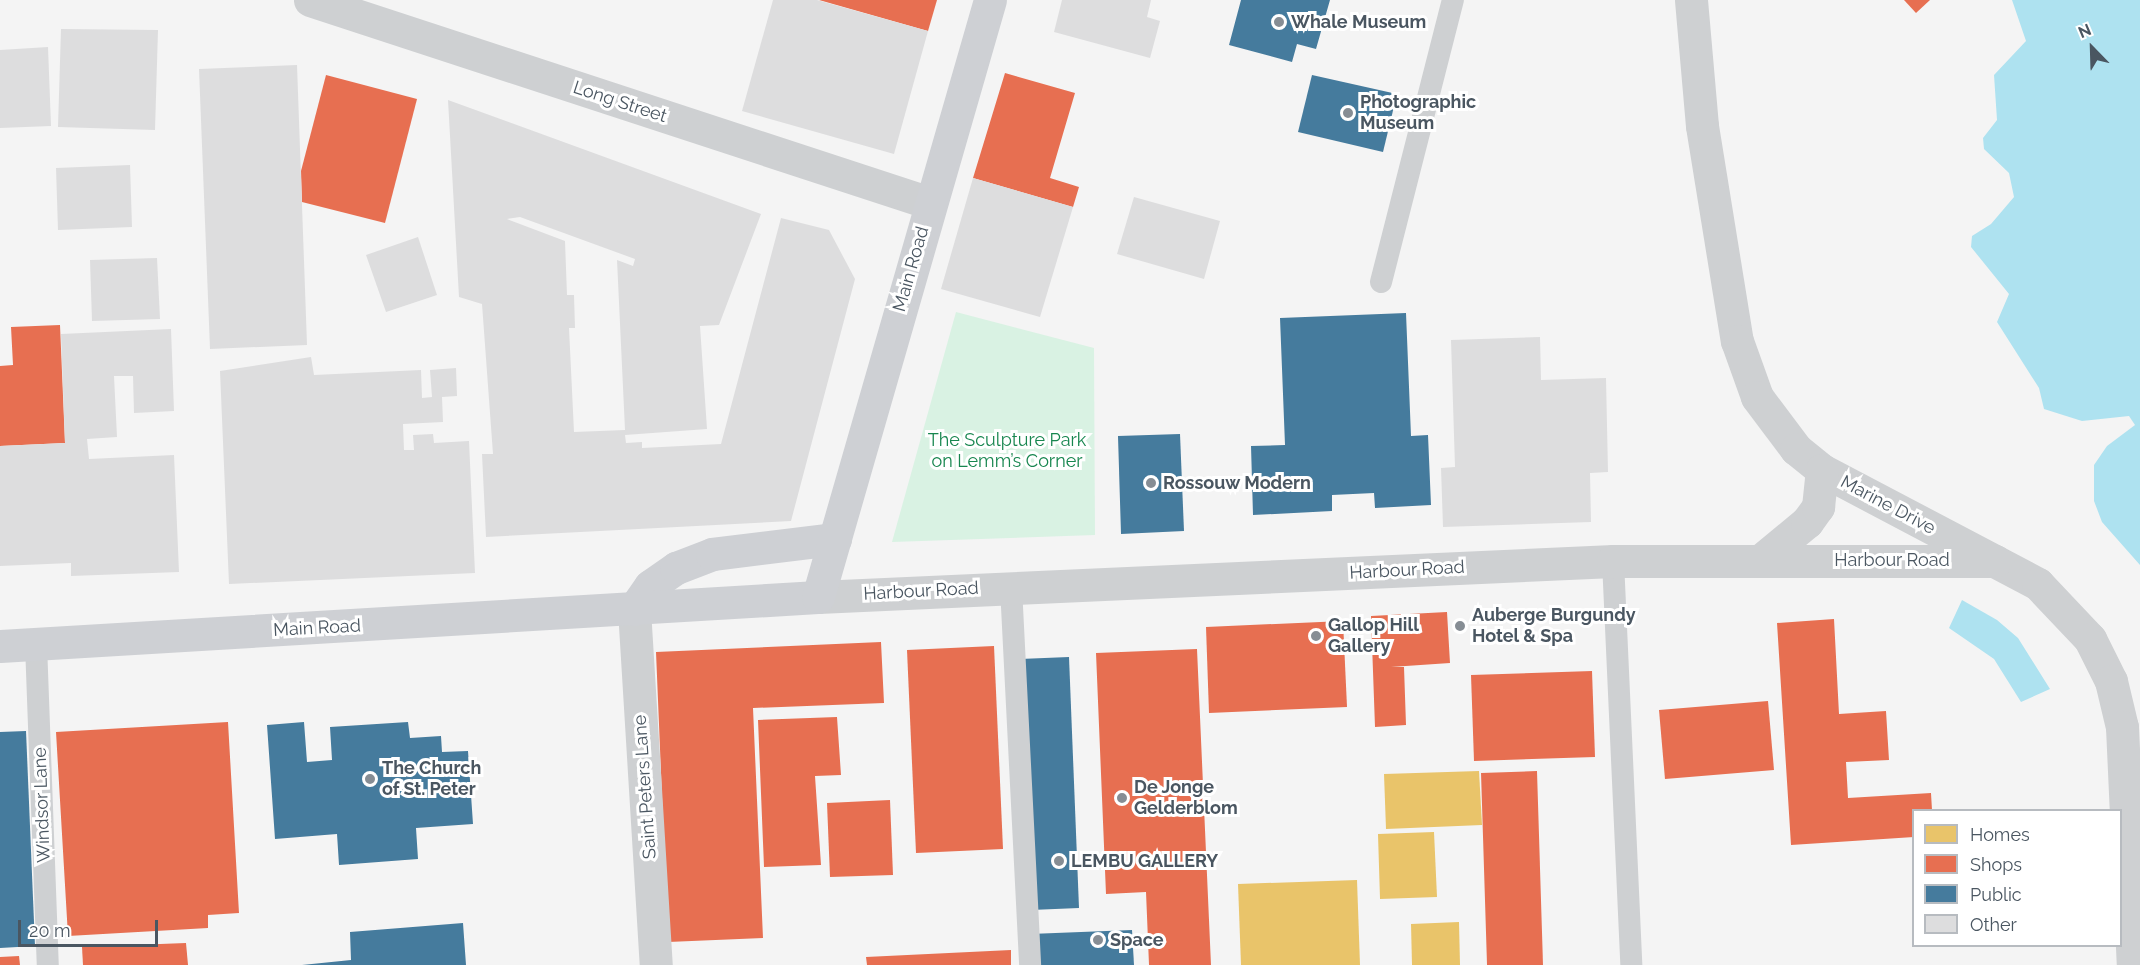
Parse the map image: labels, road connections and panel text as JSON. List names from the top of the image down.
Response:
{
  "streets": {
    "main road": ["Main Road"],
    "street": [
      "Long Street",
      "Marine Drive",
      "Harbour Road",
      "Saint Peters Lane"
    ],
    "lane": ["Windsor Lane"]
  },
  "crossings": [
    ["Long Street", "Main Road"],
    ["Main Road", "Harbour Road"],
    ["Main Road", "Saint Peters Lane"],
    ["Main Road", "Windsor Lane"],
    ["Marine Drive", "Harbour Road"]
  ],
  "parks": ["The Sculpture Park on Lemm’s Corner"],
  "places": [
    "Whale Museum",
    "Photographic Museum",
    "Rossouw Modern",
    "Auberge Burgundy Hotel & Spa",
    "Gallop Hill Gallery",
    "The Church of St. Peter",
    "De Jonge Gelderblom",
    "LEMBU GALLERY",
    "Space"
  ],
  "legend": [
    "Homes",
    "Shops",
    "Public",
    "Other"
  ],
  "scale_bar": "20 m",
  "north": "top left"
}
